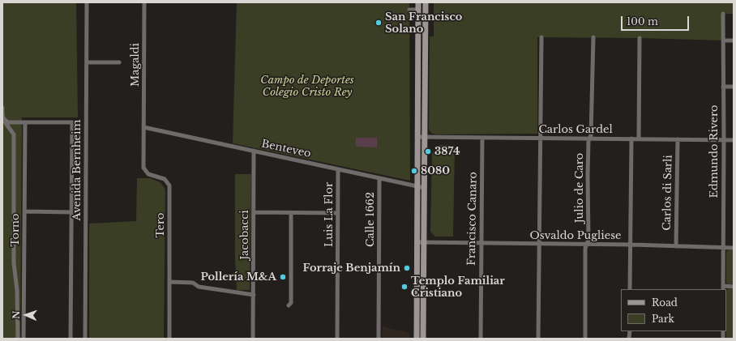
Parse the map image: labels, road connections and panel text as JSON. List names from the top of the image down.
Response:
{
  "streets": {
    "street": [
      "Magaldi",
      "Carlos Gardel",
      "Benteveo",
      "Edmundo Rivero",
      "Avenida Bernheim",
      "Julio de Caro",
      "Carlos di Sarli",
      "Luis La Flor",
      "Francisco Canaro",
      "Calle 1662",
      "Tero",
      "Torno",
      "Jacobacci",
      "Osvaldo Pugliese"
    ]
  },
  "crossings": [
    ["Magaldi", "Benteveo"],
    ["Magaldi", "Tero"],
    ["Carlos Gardel", "Edmundo Rivero"],
    ["Carlos Gardel", "Julio de Caro"],
    ["Carlos Gardel", "Carlos di Sarli"],
    ["Carlos Gardel", "Francisco Canaro"],
    ["Benteveo", "Luis La Flor"],
    ["Benteveo", "Calle 1662"],
    ["Benteveo", "Tero"],
    ["Benteveo", "Jacobacci"],
    ["Edmundo Rivero", "Osvaldo Pugliese"],
    ["Julio de Caro", "Osvaldo Pugliese"],
    ["Carlos di Sarli", "Osvaldo Pugliese"],
    ["Francisco Canaro", "Osvaldo Pugliese"]
  ],
  "parks": ["Campo de Deportes Colegio Cristo Rey"],
  "places": [
    "San Francisco Solano",
    "3874",
    "8080",
    "Forraje Benjamín",
    "Pollería M&A",
    "Templo Familiar Cristiano"
  ],
  "legend": ["Road", "Park"],
  "scale_bar": "100 m",
  "north": "left"
}
